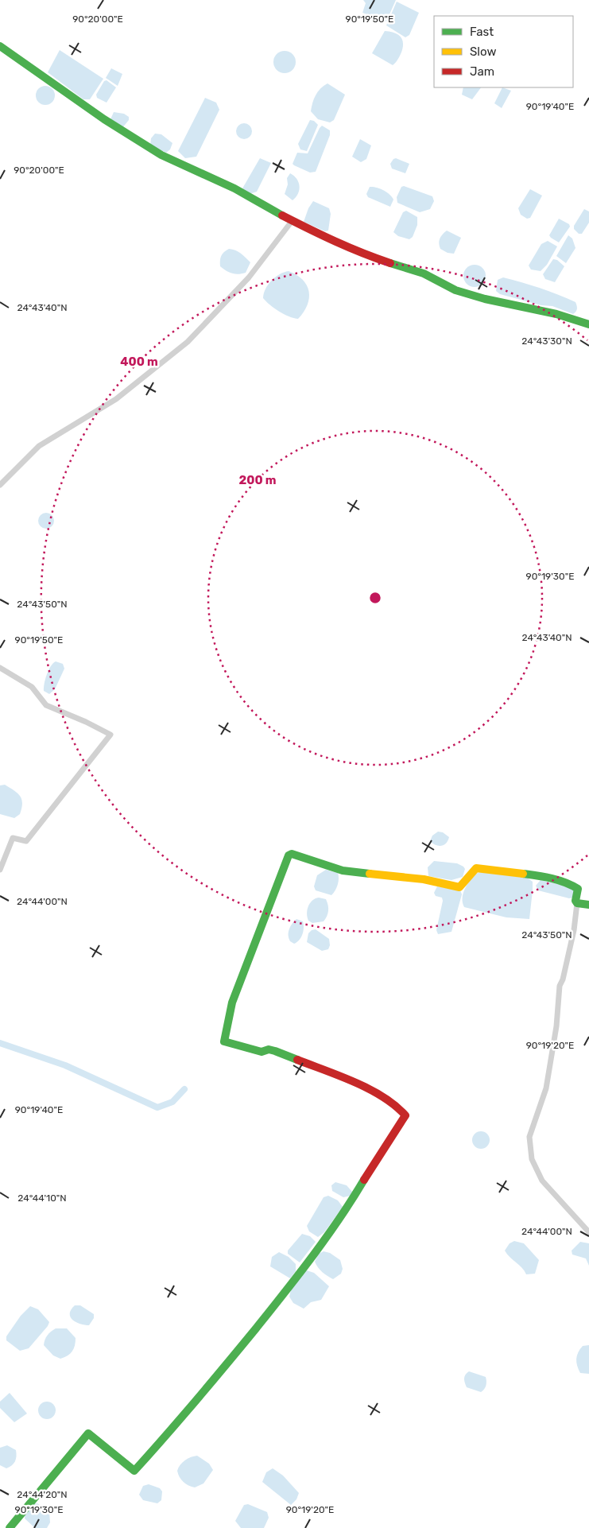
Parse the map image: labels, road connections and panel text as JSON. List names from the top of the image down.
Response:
{
  "legend": ["Fast", "Slow", "Jam"],
  "coordinates": [
    "90°20'00\"E",
    "90°19'50\"E",
    "90°19'40\"E",
    "24°43'40\"N",
    "24°43'30\"N",
    "90°19'30\"E",
    "24°43'50\"N",
    "24°44'00\"N",
    "90°19'20\"E",
    "24°44'10\"N",
    "24°44'20\"N"
  ],
  "rings": ["400 m", "200 m"]
}
